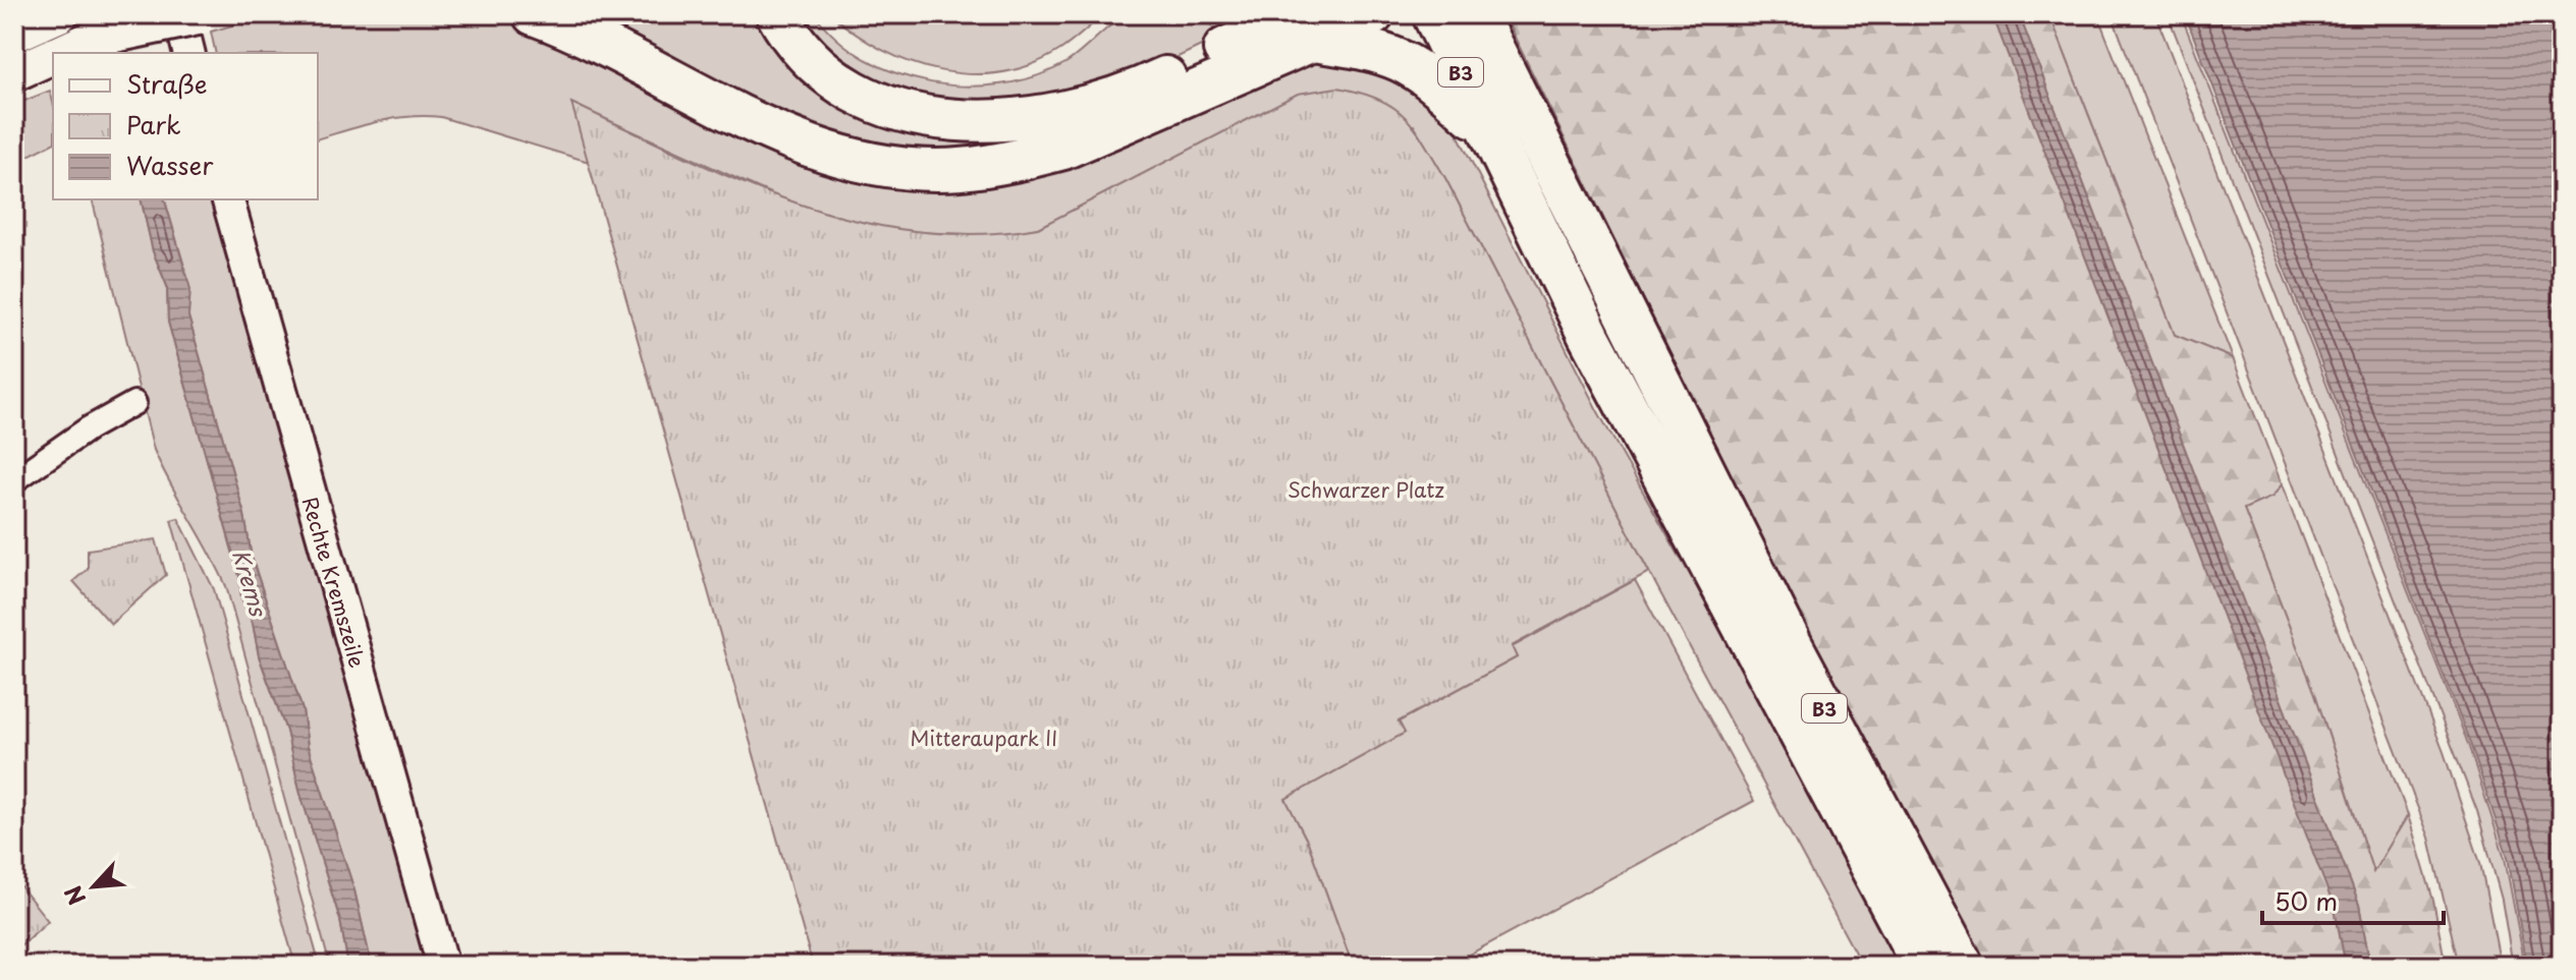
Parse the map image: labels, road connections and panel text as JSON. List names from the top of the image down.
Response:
{
  "streets": {
    "highway": ["B3"],
    "street": ["Rechte Kremszeile"]
  },
  "water": ["Krems"],
  "parks": ["Schwarzer Platz", "Mitteraupark II"],
  "legend": ["Straße", "Park", "Wasser"],
  "scale_bar": "50 m",
  "north": "bottom left"
}
